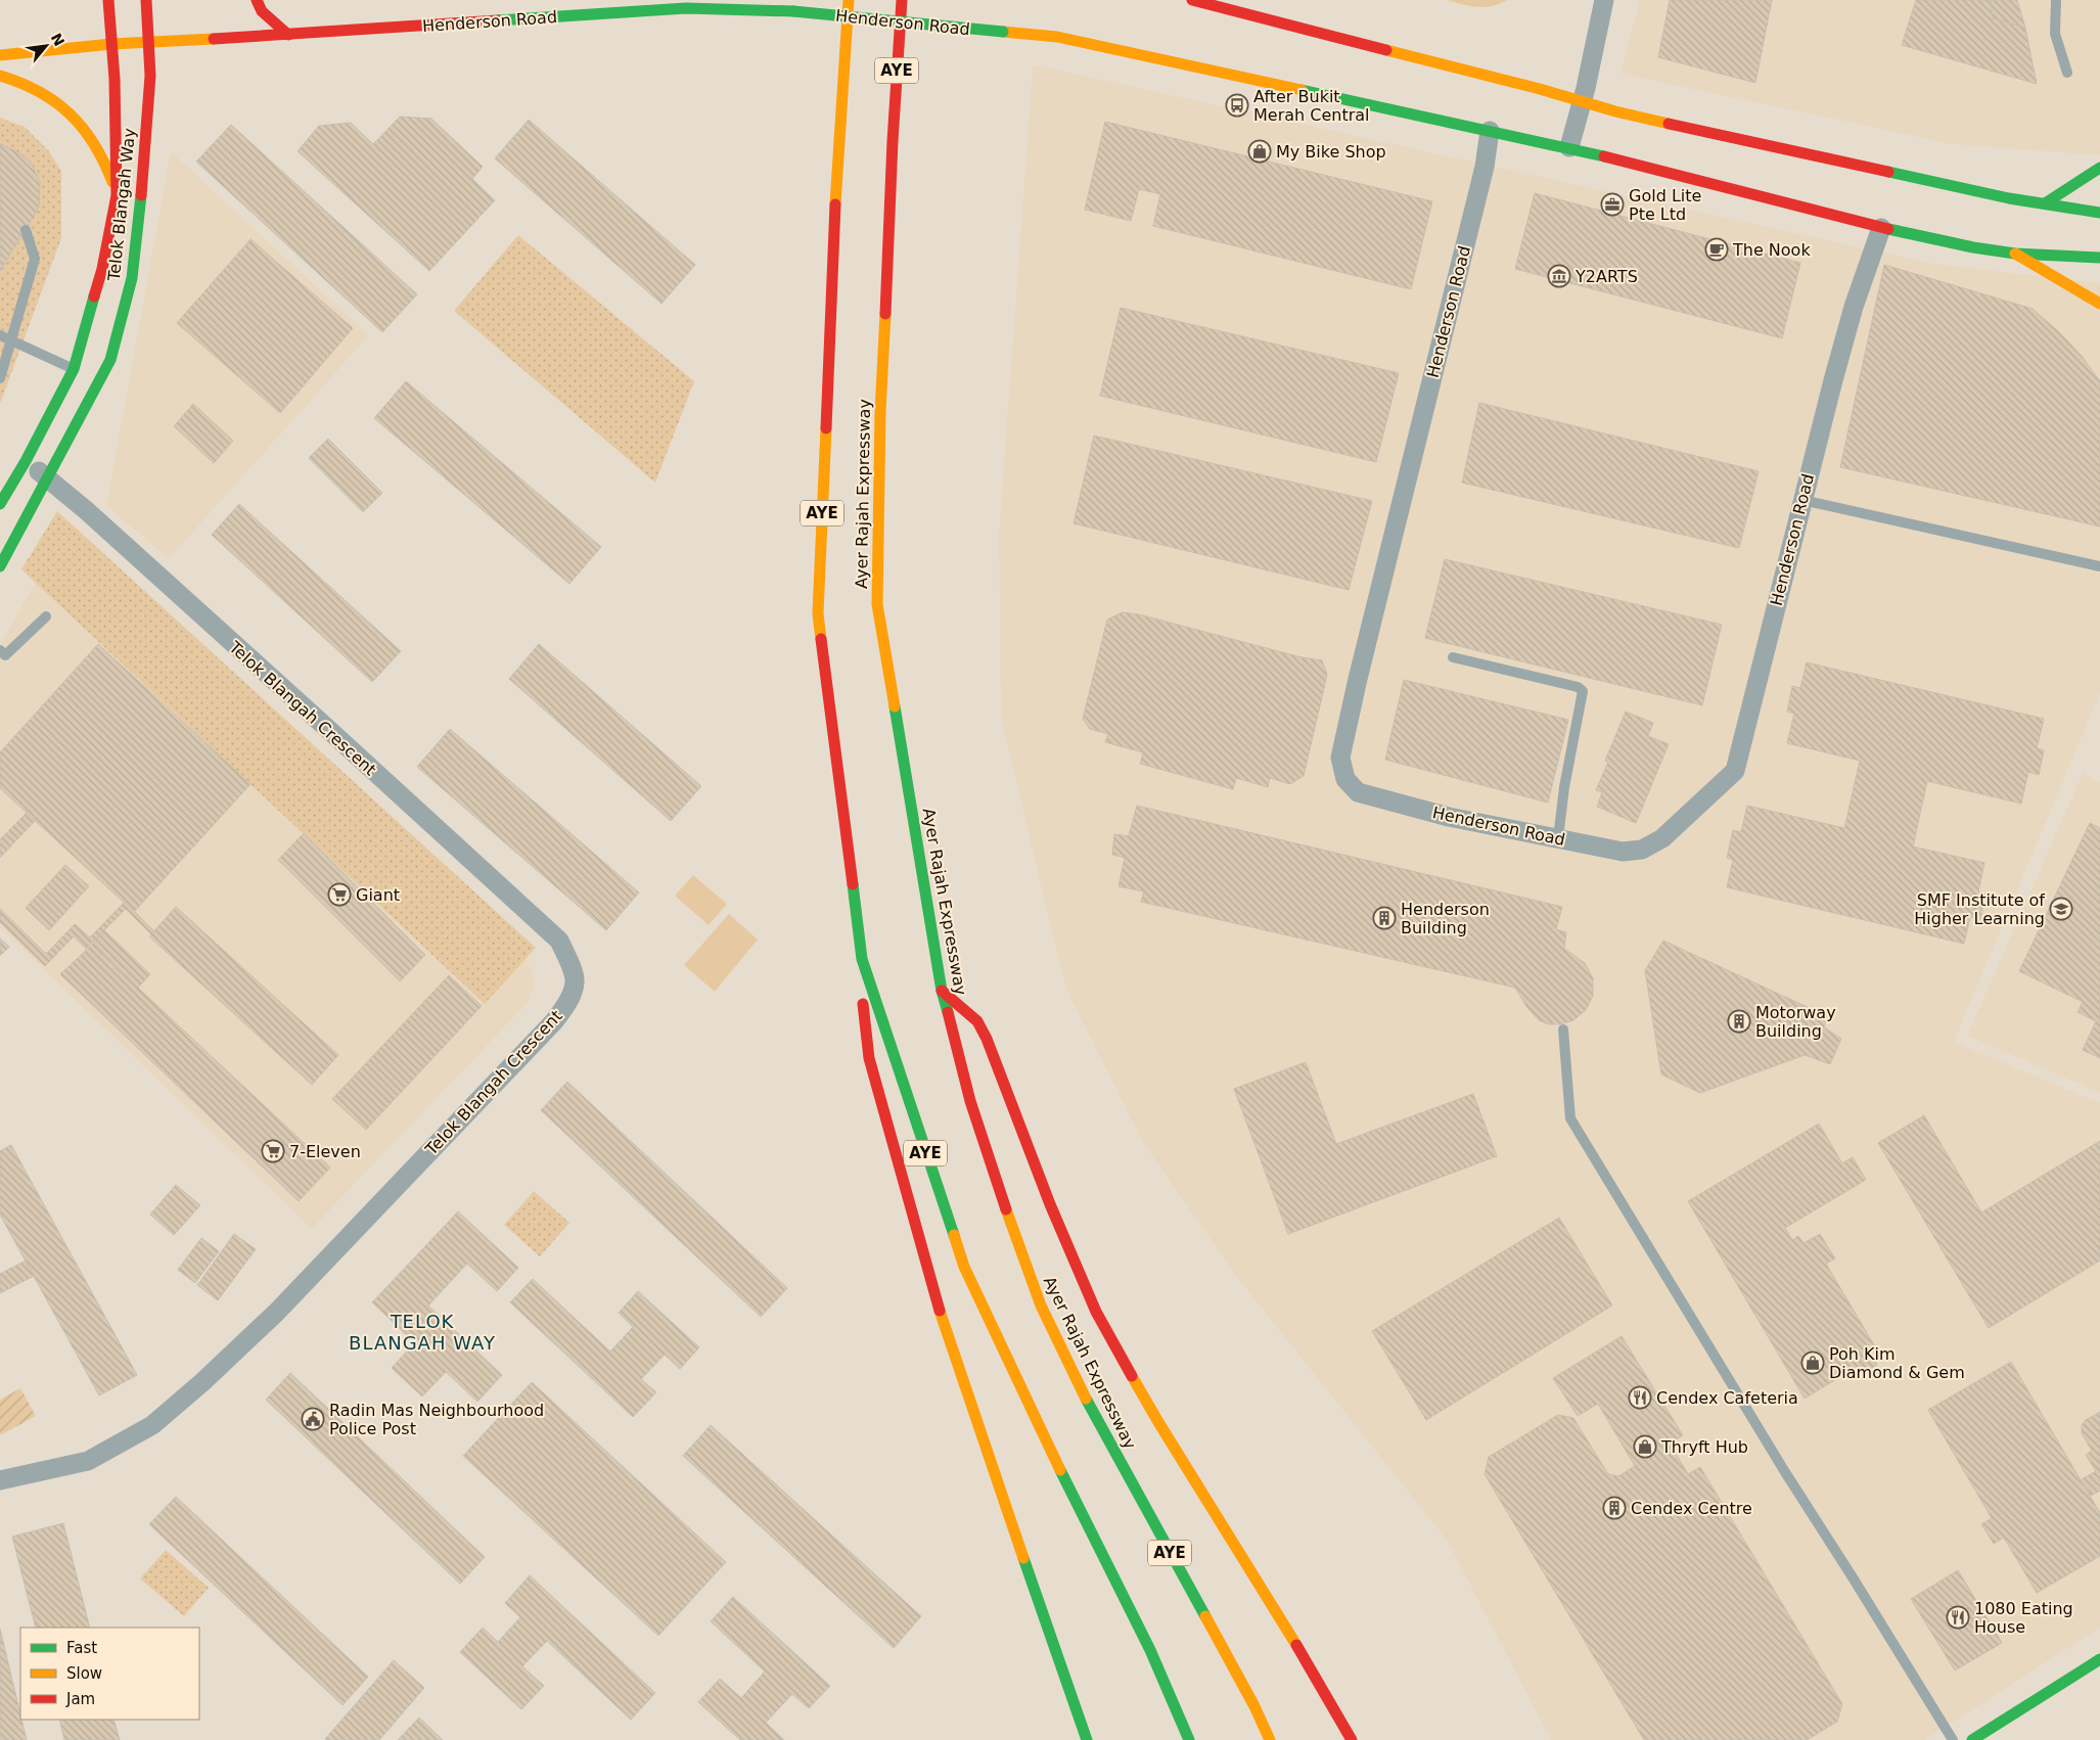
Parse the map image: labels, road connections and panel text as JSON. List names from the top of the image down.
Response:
{
  "streets": {
    "main road": [
      "Henderson Road",
      "AYE",
      "Telok Blangah Way",
      "Ayer Rajah Expressway"
    ],
    "street": ["Telok Blangah Crescent"]
  },
  "crossings": [
    ["Henderson Road", "Telok Blangah Way"],
    ["Telok Blangah Way", "Telok Blangah Crescent"]
  ],
  "districts": ["TELOK BLANGAH WAY"],
  "places": {
    "bus stop": ["After Bukit Merah Central"],
    "shop": ["My Bike Shop", "Poh Kim Diamond & Gem", "Thryft Hub"],
    "office": ["Gold Lite Pte Ltd"],
    "cafe": ["The Nook"],
    "museum": ["Y2ARTS"],
    "supermarket": ["Giant", "7-Eleven"],
    "school or university": ["SMF Institute of Higher Learning"],
    "building": ["Henderson Building", "Motorway Building", "Cendex Centre"],
    "restaurant": ["Cendex Cafeteria", "1080 Eating House"],
    "public building": ["Radin Mas Neighbourhood Police Post"]
  },
  "legend": ["Fast", "Slow", "Jam"],
  "north": "top right"
}
